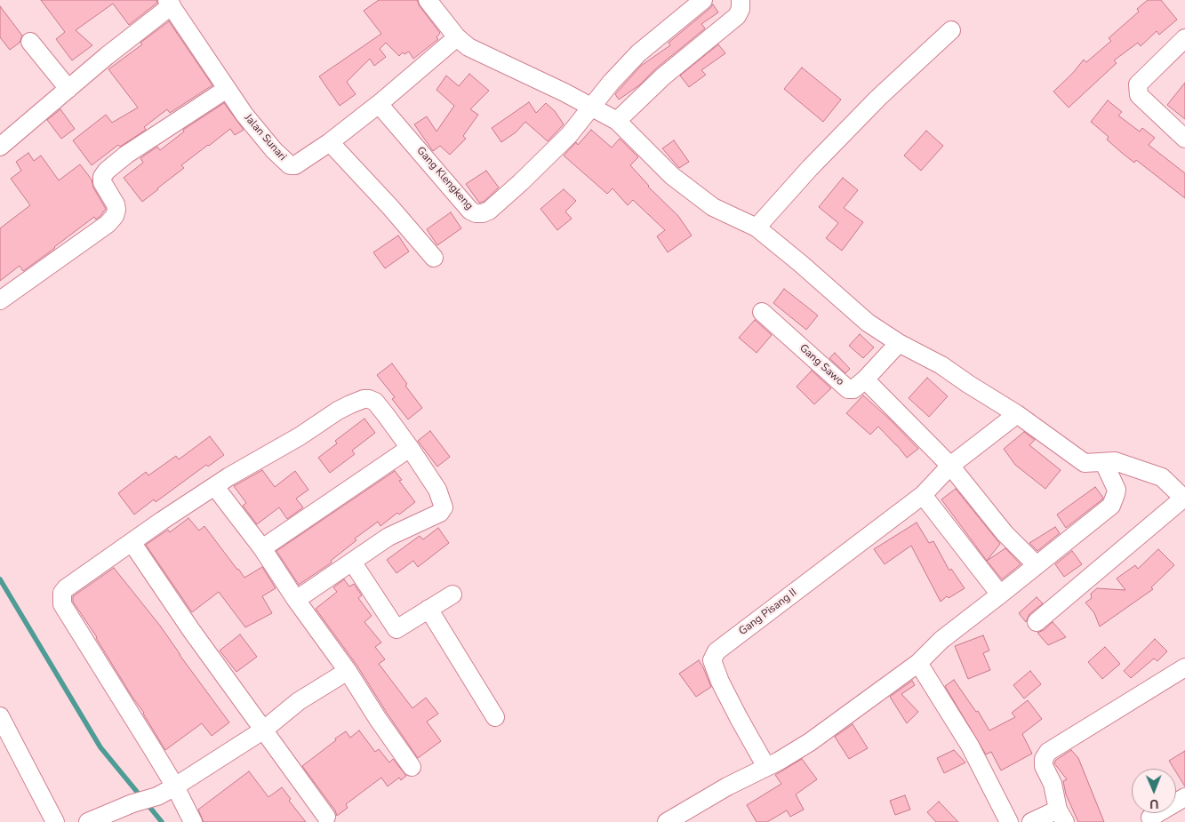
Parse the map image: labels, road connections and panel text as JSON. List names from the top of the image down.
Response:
{
  "streets": {
    "street": [
      "Jalan Sunari",
      "Gang Klengkeng",
      "Gang Sawo",
      "Gang Pisang II"
    ]
  },
  "crossings": [
    ["Jalan Sunari", "Gang Klengkeng"]
  ],
  "north": "bottom"
}
